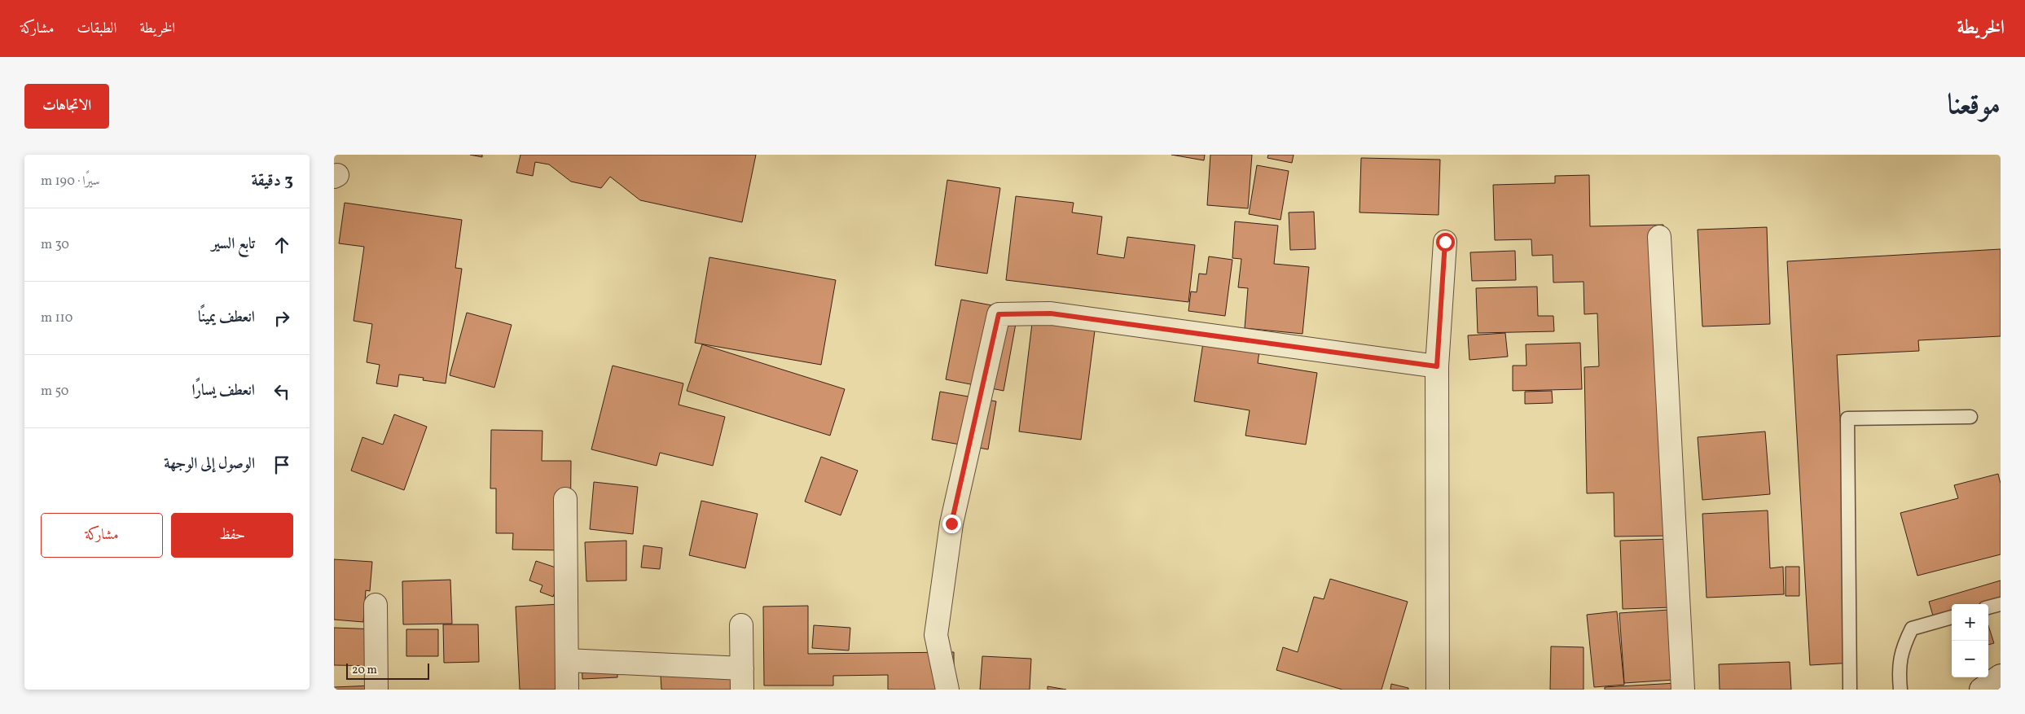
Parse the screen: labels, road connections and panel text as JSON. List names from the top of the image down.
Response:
{
  "scale_bar": "20 m",
  "page": {
    "header": "الخريطة",
    "nav": ["الخريطة", "الطبقات", "مشاركة"],
    "title": "موقعنا",
    "buttons": [
      "الاتجاهات",
      ["حفظ", "مشاركة"]
    ],
    "heading": ["3 دقيقة", "سيرًا · 190 m"],
    "list": [
      ["تابع السير", "30 m"],
      ["انعطف يمينًا", "110 m"],
      ["انعطف يسارًا", "50 m"],
      "الوصول إلى الوجهة"
    ],
    "map_buttons": ["+", "−"],
    "scale": "20 m"
  }
}
